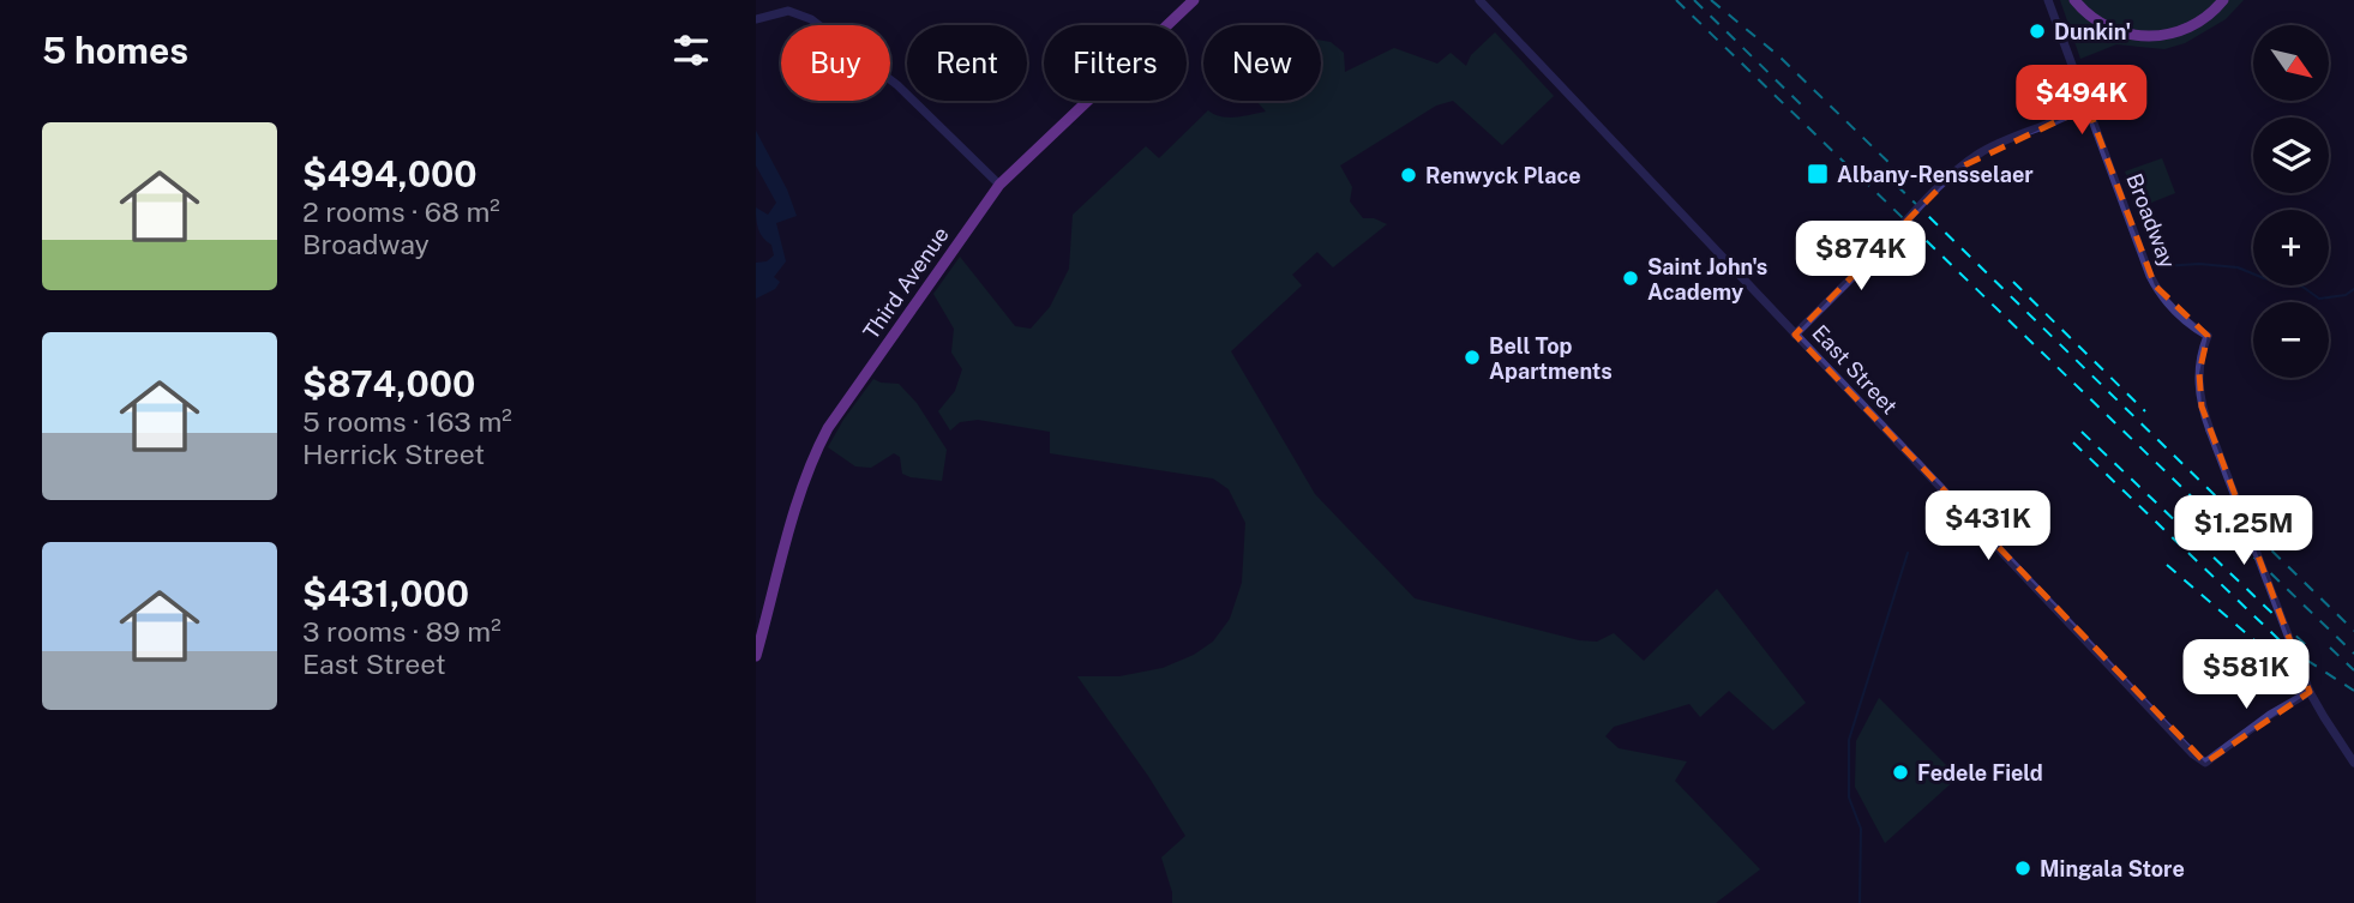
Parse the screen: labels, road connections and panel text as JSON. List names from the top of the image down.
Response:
{
  "streets": {
    "main road": ["Third Avenue"],
    "street": ["Broadway", "East Street"]
  },
  "crossings": [
    ["Broadway", "East Street"]
  ],
  "places": {
    "other": [
      "Dunkin'",
      "Renwyck Place",
      "Saint John's Academy",
      "Bell Top Apartments",
      "Fedele Field",
      "Mingala Store"
    ],
    "transit": ["Albany-Rensselaer"]
  },
  "north": "bottom right",
  "page": {
    "heading": "5 homes",
    "map_buttons": ["+", "−"],
    "chip": [
      "Buy",
      "Rent",
      "Filters",
      "New"
    ],
    "price": [
      "$494K",
      "$874K",
      "$431K",
      "$1.25M",
      "$581K"
    ],
    "list": [
      {
        "name": "$494,000",
        "note": "2 rooms · 68 m² · Broadway"
      },
      {
        "name": "$874,000",
        "note": "5 rooms · 163 m² · Herrick Street"
      },
      {
        "name": "$431,000",
        "note": "3 rooms · 89 m² · East Street"
      }
    ]
  }
}
